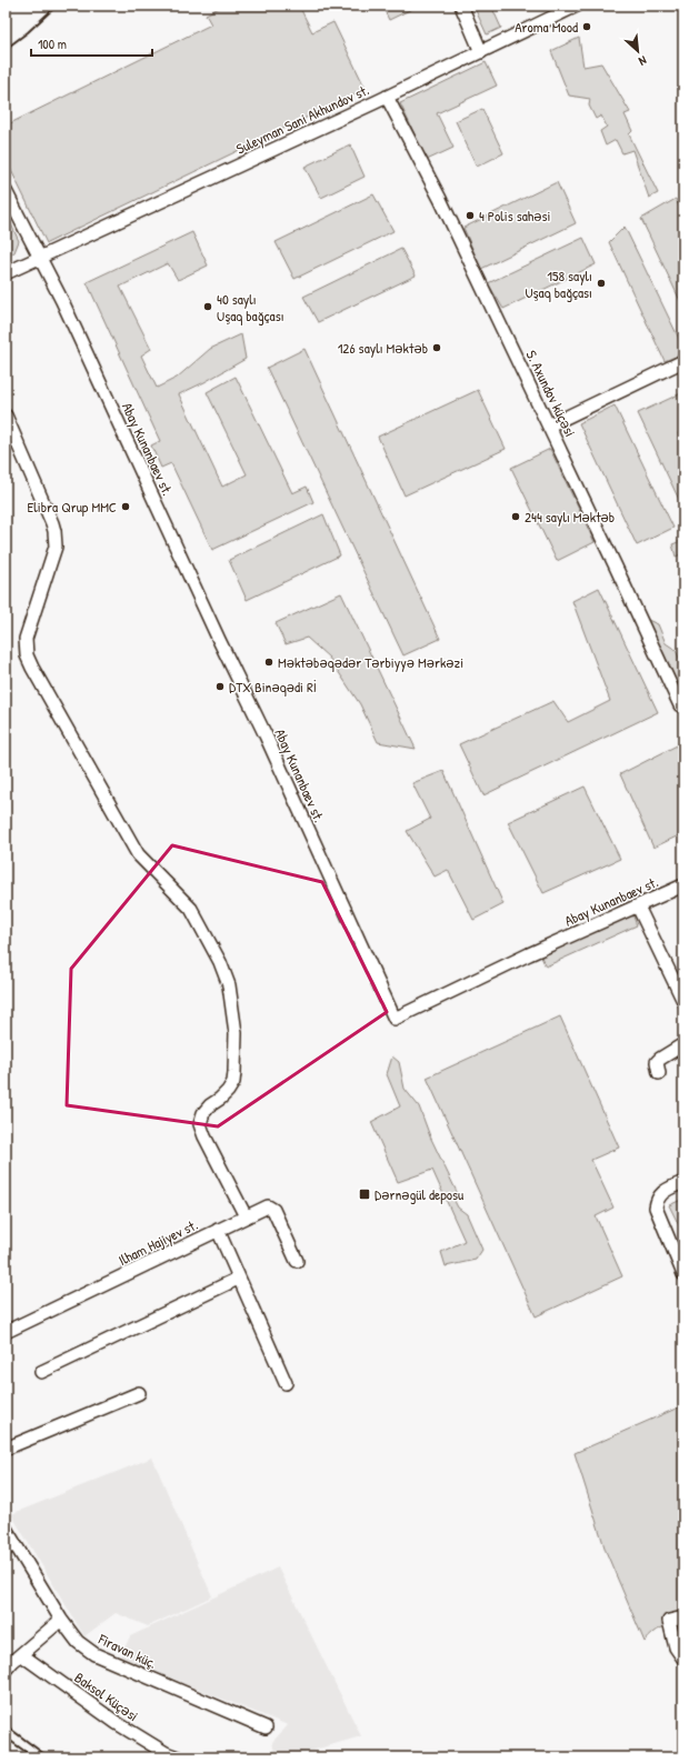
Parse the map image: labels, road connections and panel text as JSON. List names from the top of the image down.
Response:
{
  "streets": {
    "street": [
      "Suleyman Sani Akhundov st.",
      "S. Axundov küçəsi",
      "Abay Kunanbaev st.",
      "Ilham Hajiyev st.",
      "Firavan küç.",
      "Baksol Küçəsi"
    ]
  },
  "crossings": [
    ["Suleyman Sani Akhundov st.", "S. Axundov küçəsi"],
    ["Suleyman Sani Akhundov st.", "Abay Kunanbaev st."]
  ],
  "places": {
    "other": [
      "Aroma Mood",
      "4 Polis sahəsi",
      "158 saylı Uşaq bağçası",
      "40 saylı Uşaq bağçası",
      "126 saylı Məktəb",
      "Elibra Qrup MMC",
      "244 saylı Məktəb",
      "Məktəbəqədər Tərbiyyə Mərkəzi",
      "DTX Binəqədi Rİ"
    ],
    "transit": ["Dərnəgül deposu"]
  },
  "scale_bar": "100 m",
  "north": "bottom right"
}
